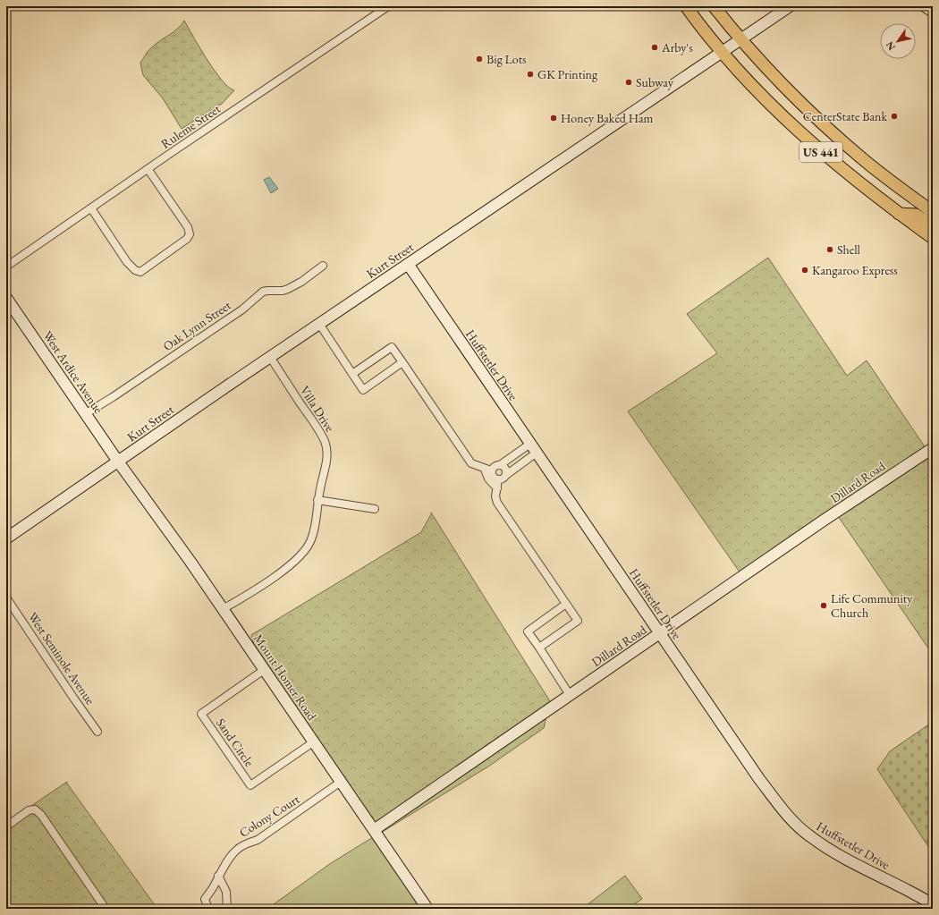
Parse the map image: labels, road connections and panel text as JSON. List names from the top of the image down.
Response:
{
  "streets": {
    "main road": ["US 441"],
    "street": [
      "Ruleme Street",
      "Kurt Street",
      "Oak Lynn Street",
      "Huffstetler Drive",
      "West Ardice Avenue",
      "Villa Drive",
      "Dillard Road",
      "West Seminole Avenue",
      "Mount Homer Road",
      "Sand Circle",
      "Colony Court"
    ]
  },
  "crossings": [
    ["US 441", "Kurt Street"],
    ["Kurt Street", "Huffstetler Drive"],
    ["Kurt Street", "West Ardice Avenue"],
    ["Kurt Street", "Villa Drive"],
    ["Kurt Street", "Mount Homer Road"],
    ["Oak Lynn Street", "West Ardice Avenue"],
    ["Huffstetler Drive", "Dillard Road"],
    ["West Ardice Avenue", "Mount Homer Road"],
    ["Villa Drive", "Mount Homer Road"],
    ["Dillard Road", "Mount Homer Road"],
    ["Mount Homer Road", "Sand Circle"],
    ["Mount Homer Road", "Colony Court"]
  ],
  "places": [
    "Arby's",
    "Big Lots",
    "GK Printing",
    "Subway",
    "CenterState Bank",
    "Honey Baked Ham",
    "Shell",
    "Kangaroo Express",
    "Life Community Church"
  ],
  "north": "bottom left"
}
